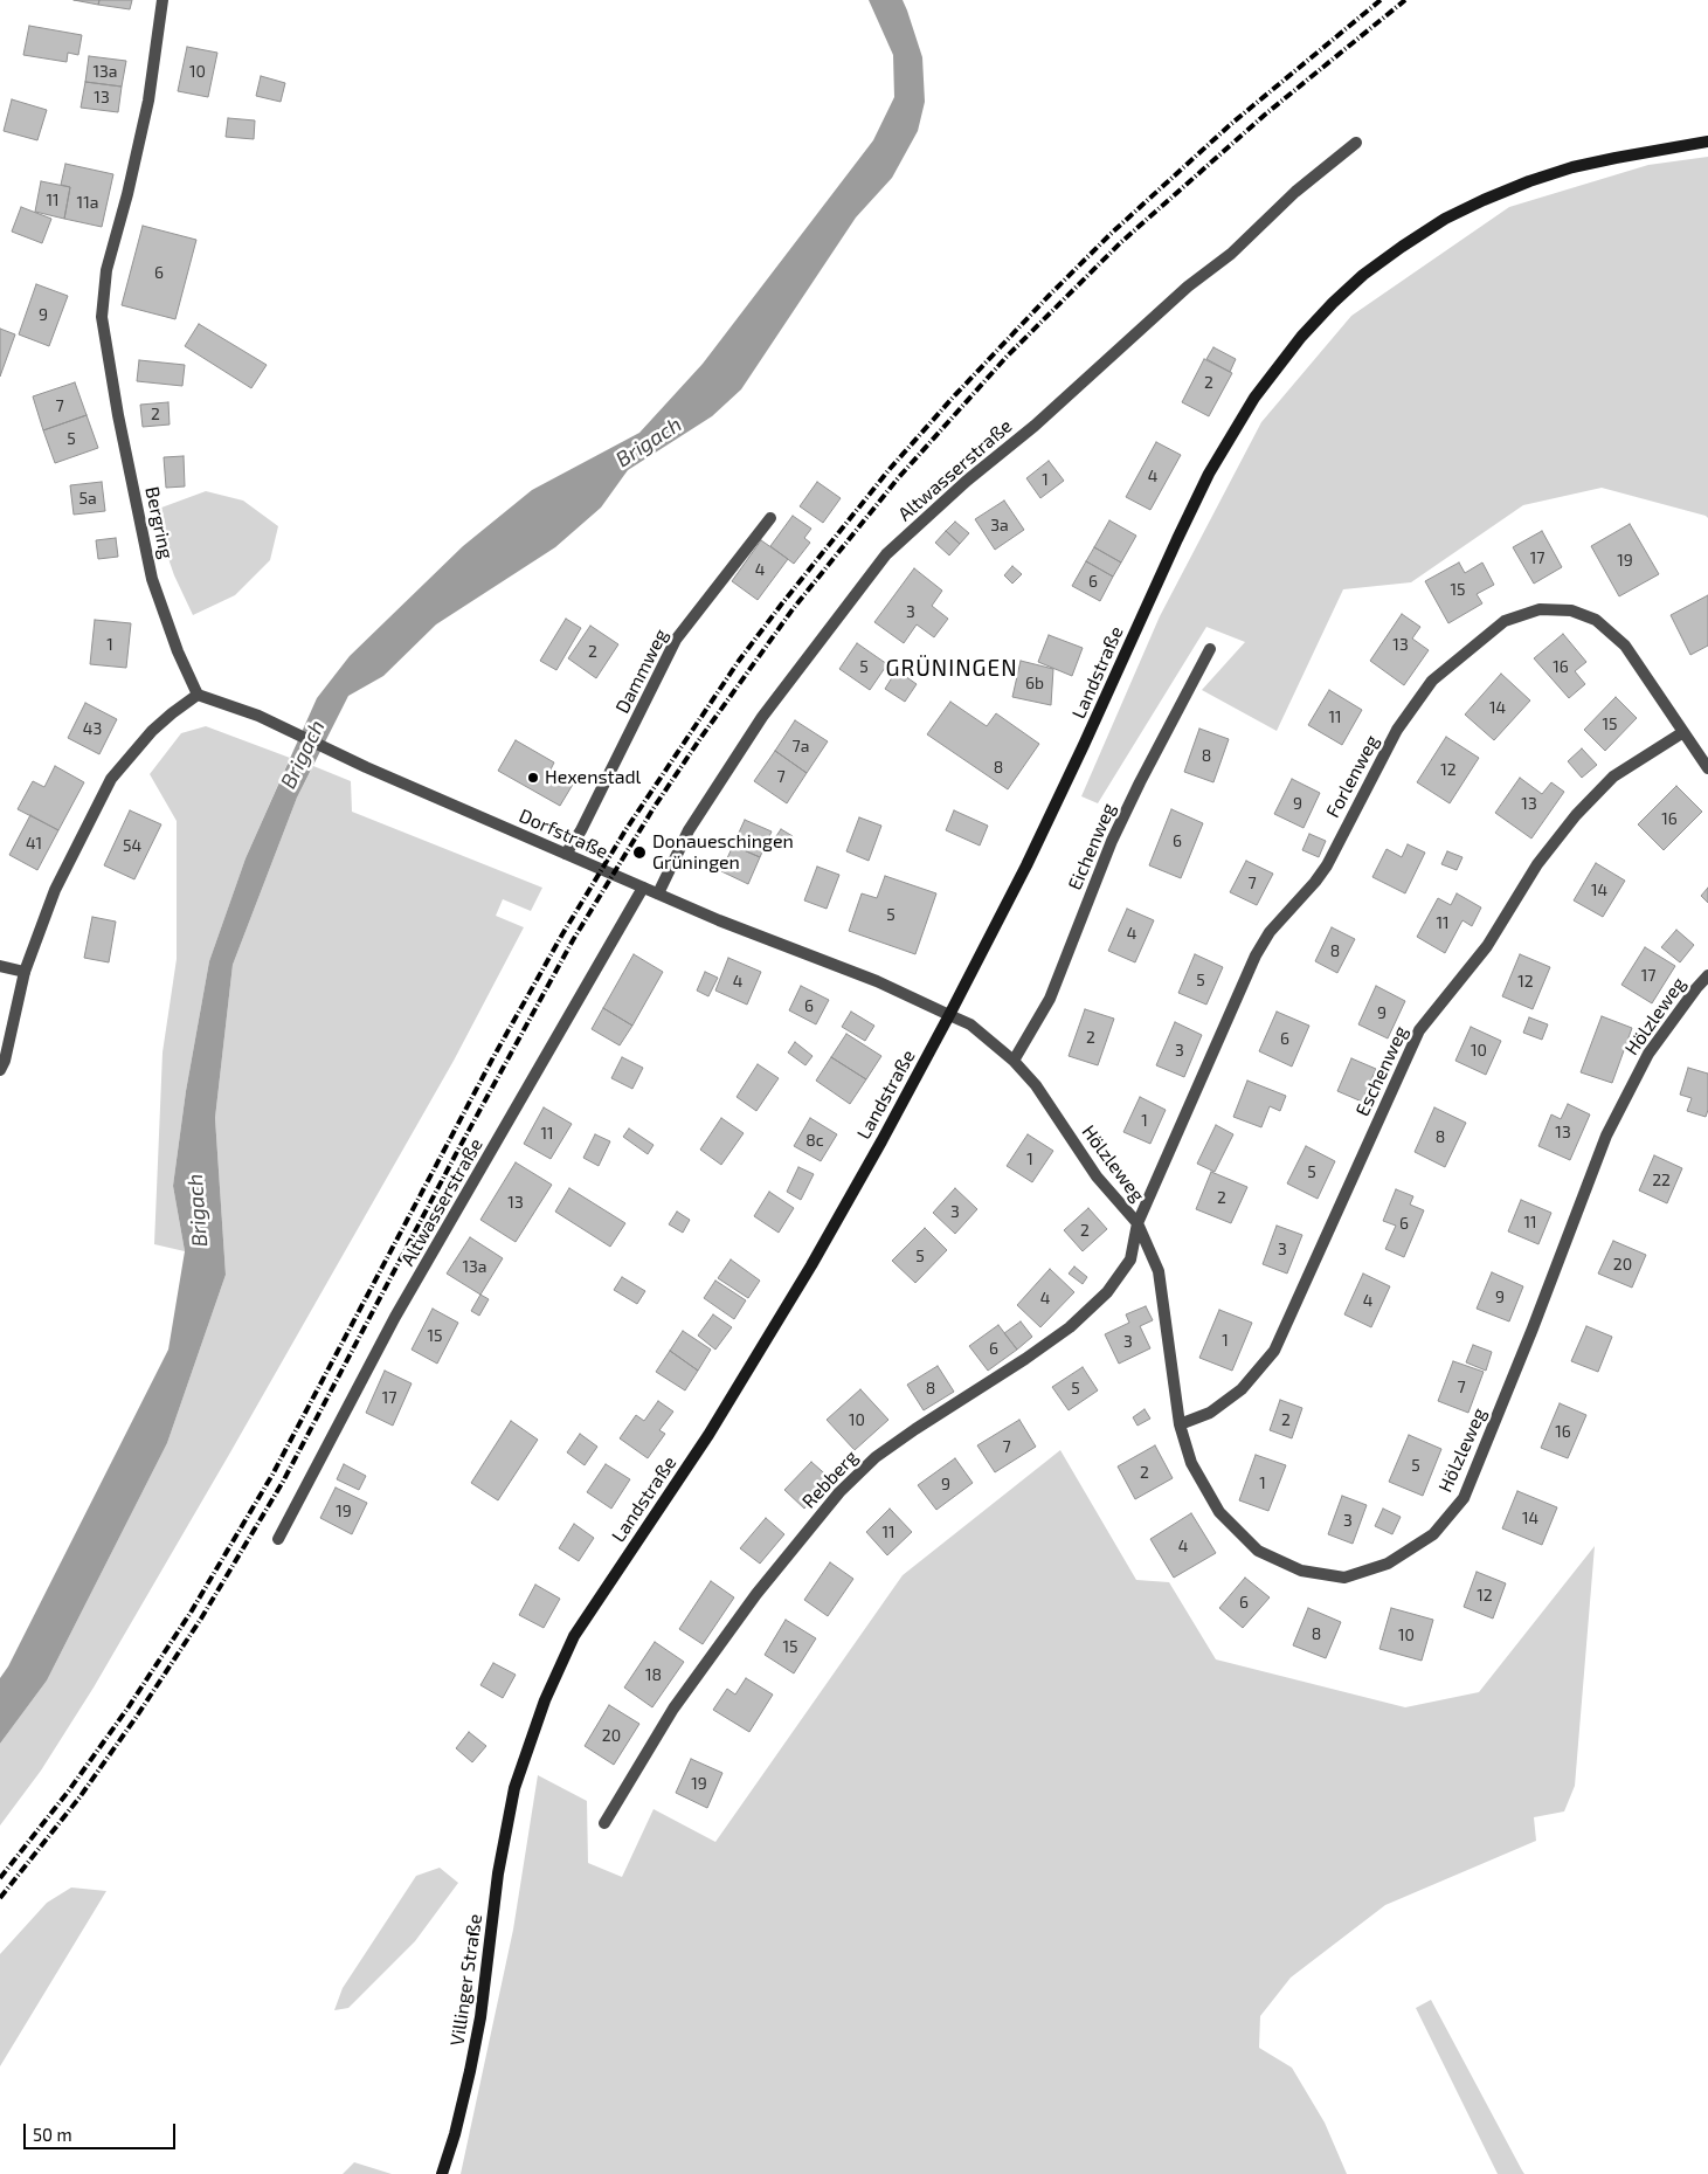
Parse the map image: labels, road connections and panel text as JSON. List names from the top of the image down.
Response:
{
  "streets": {
    "main road": ["Landstraße", "Villinger Straße"],
    "street": [
      "Altwasserstraße",
      "Bergring",
      "Dammweg",
      "Forlenweg",
      "Dorfstraße",
      "Eichenweg",
      "Hölzleweg",
      "Eschenweg",
      "Rebberg"
    ]
  },
  "crossings": [
    ["Altwasserstraße", "Dorfstraße"],
    ["Bergring", "Dorfstraße"],
    ["Dammweg", "Dorfstraße"],
    ["Landstraße", "Dorfstraße"],
    ["Landstraße", "Hölzleweg"],
    ["Landstraße", "Villinger Straße"],
    ["Forlenweg", "Hölzleweg"],
    ["Forlenweg", "Eschenweg"],
    ["Forlenweg", "Rebberg"],
    ["Dorfstraße", "Hölzleweg"],
    ["Eichenweg", "Hölzleweg"],
    ["Hölzleweg", "Eschenweg"],
    ["Hölzleweg", "Rebberg"]
  ],
  "districts": ["GRÜNINGEN"],
  "water": ["Brigach"],
  "places": ["Hexenstadl", "Donaueschingen Grüningen"],
  "house_numbers": [
    "13a",
    "10",
    "13",
    "11",
    "11a",
    "6",
    "9",
    "2",
    "7",
    "2",
    "5",
    "4",
    "1",
    "5a",
    "3a",
    "17",
    "19",
    "4",
    "6",
    "15",
    "3",
    "1",
    "13",
    "2",
    "5",
    "16",
    "6b",
    "14",
    "11",
    "15",
    "43",
    "7a",
    "8",
    "8",
    "12",
    "7",
    "9",
    "13",
    "16",
    "6",
    "41",
    "54",
    "7",
    "14",
    "5",
    "11",
    "4",
    "8",
    "17",
    "5",
    "4",
    "12",
    "6",
    "9",
    "2",
    "6",
    "3",
    "10",
    "1",
    "13",
    "11",
    "8",
    "8c",
    "1",
    "5",
    "22",
    "2",
    "13",
    "3",
    "11",
    "6",
    "2",
    "3",
    "5",
    "20",
    "13a",
    "9",
    "4",
    "4",
    "15",
    "1",
    "3",
    "6",
    "7",
    "8",
    "5",
    "17",
    "10",
    "2",
    "16",
    "7",
    "5",
    "2",
    "1",
    "9",
    "19",
    "14",
    "3",
    "11",
    "4",
    "12",
    "6",
    "8",
    "10",
    "15",
    "18",
    "20",
    "19"
  ],
  "scale_bar": "50 m"
}
